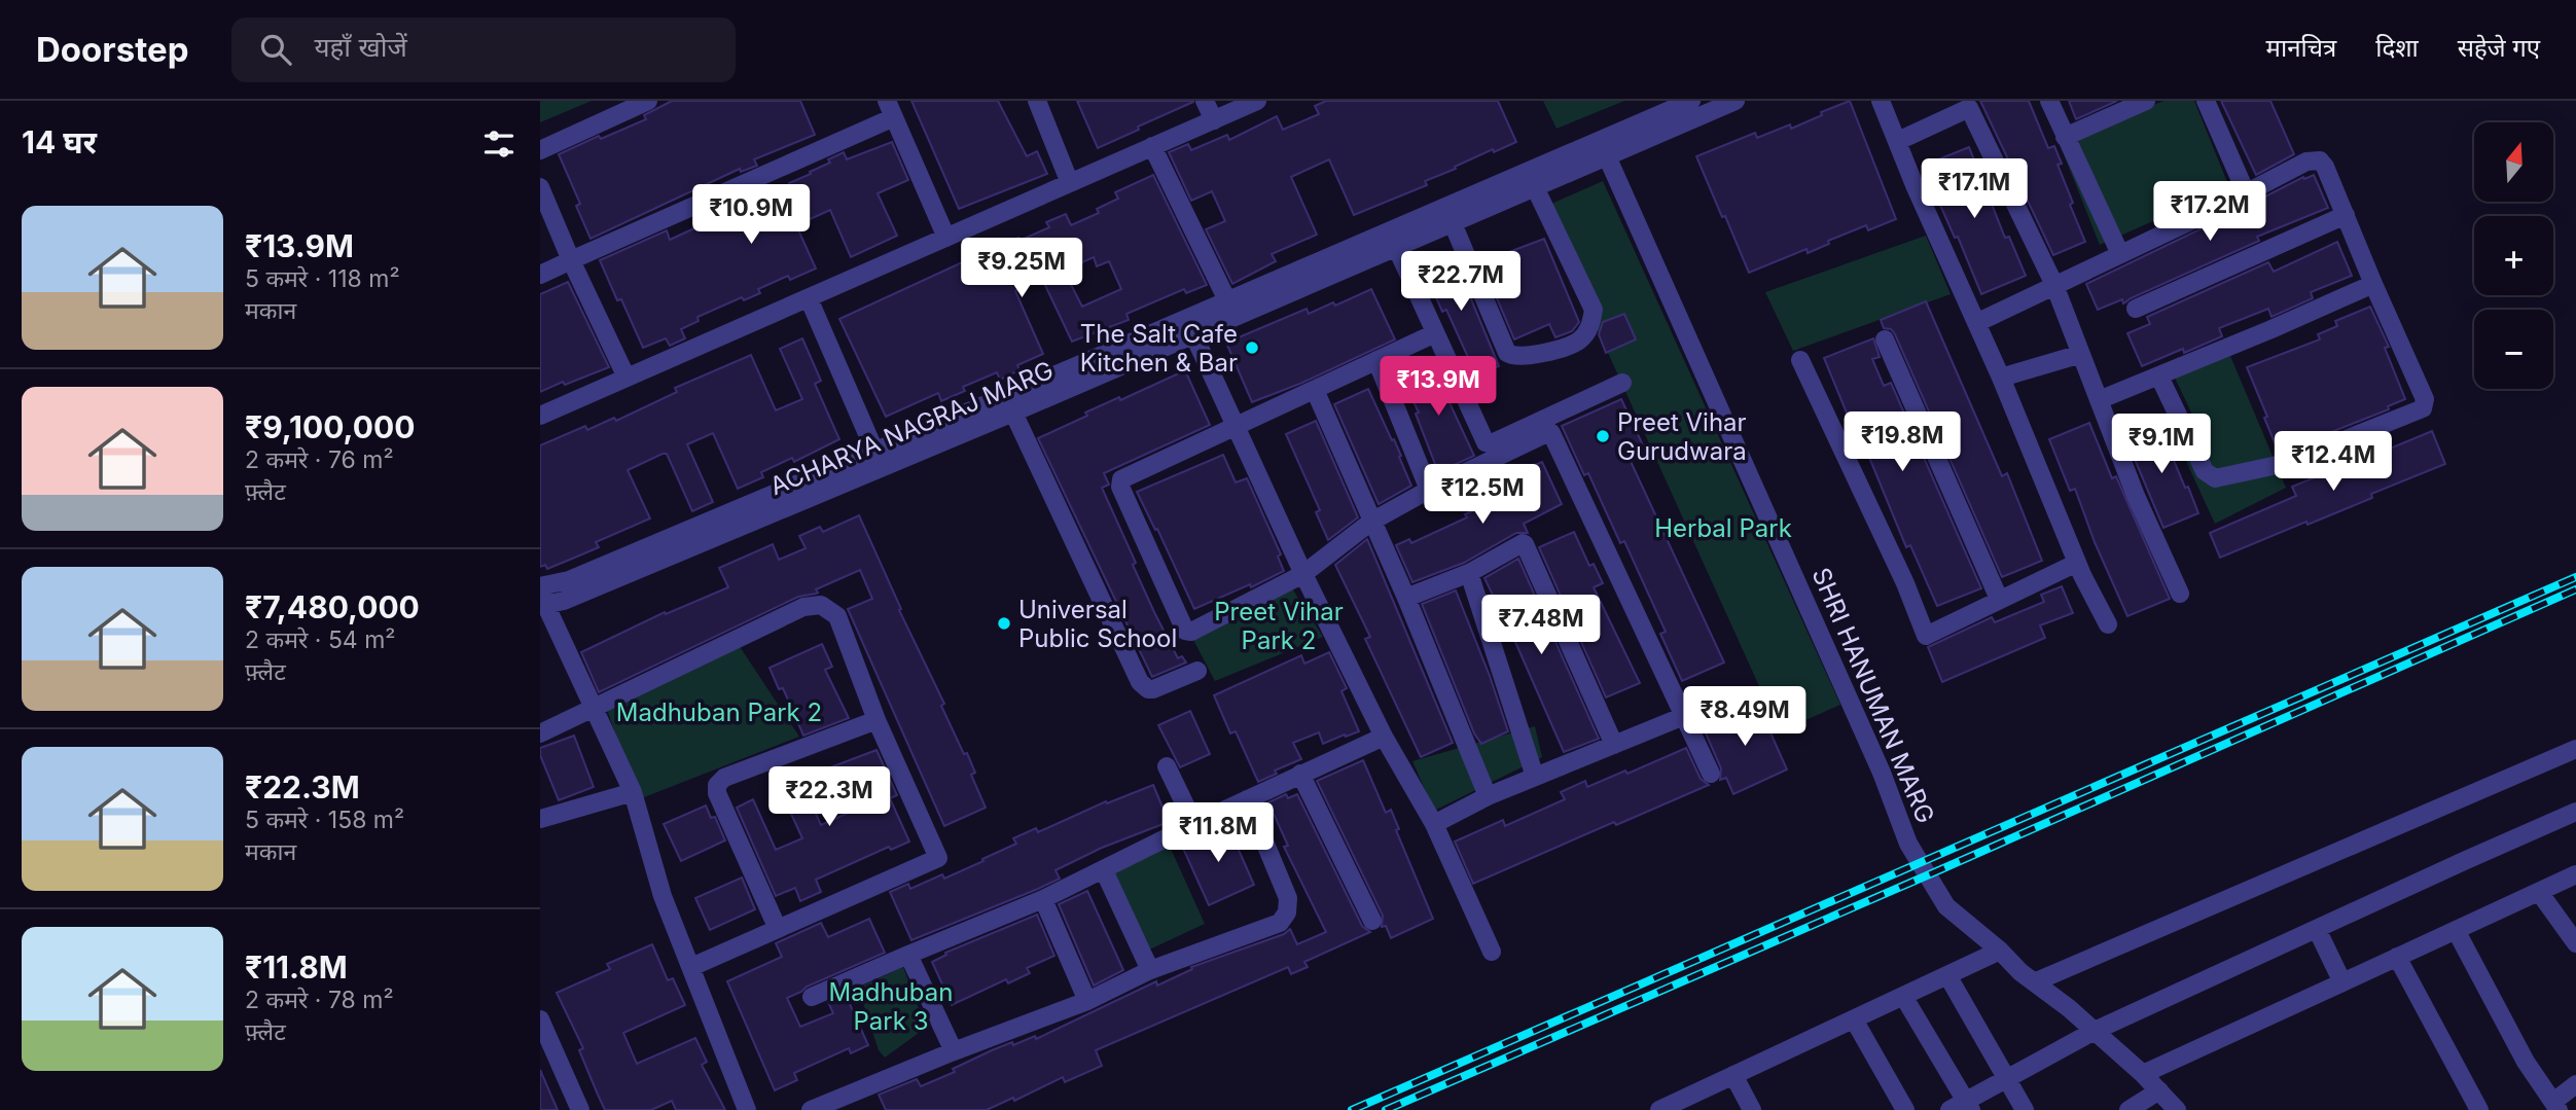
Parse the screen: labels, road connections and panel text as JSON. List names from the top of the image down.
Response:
{
  "streets": {
    "street": ["ACHARYA NAGRAJ MARG", "SHRI HANUMAN MARG"]
  },
  "crossings": [
    ["ACHARYA NAGRAJ MARG", "SHRI HANUMAN MARG"]
  ],
  "parks": [
    "Herbal Park",
    "Preet Vihar Park 2",
    "Madhuban Park 2",
    "Madhuban Park 3"
  ],
  "places": ["The Salt Cafe Kitchen & Bar", "Preet Vihar Gurudwara", "Universal Public School"],
  "north": "top",
  "page": {
    "header": "Doorstep",
    "search": "यहाँ खोजें",
    "nav": ["मानचित्र", "दिशा", "सहेजे गए"],
    "heading": "14 घर",
    "map_buttons": ["+", "−"],
    "price": [
      "₹17.1M",
      "₹17.2M",
      "₹10.9M",
      "₹9.25M",
      "₹22.7M",
      "₹13.9M",
      "₹19.8M",
      "₹9.1M",
      "₹12.4M",
      "₹12.5M",
      "₹7.48M",
      "₹8.49M",
      "₹22.3M",
      "₹11.8M"
    ],
    "list": [
      {
        "name": "₹13.9M",
        "note": "5 कमरे · 118 m² · मकान"
      },
      {
        "name": "₹9,100,000",
        "note": "2 कमरे · 76 m² · फ़्लैट"
      },
      {
        "name": "₹7,480,000",
        "note": "2 कमरे · 54 m² · फ़्लैट"
      },
      {
        "name": "₹22.3M",
        "note": "5 कमरे · 158 m² · मकान"
      },
      {
        "name": "₹11.8M",
        "note": "2 कमरे · 78 m² · फ़्लैट"
      }
    ]
  }
}
